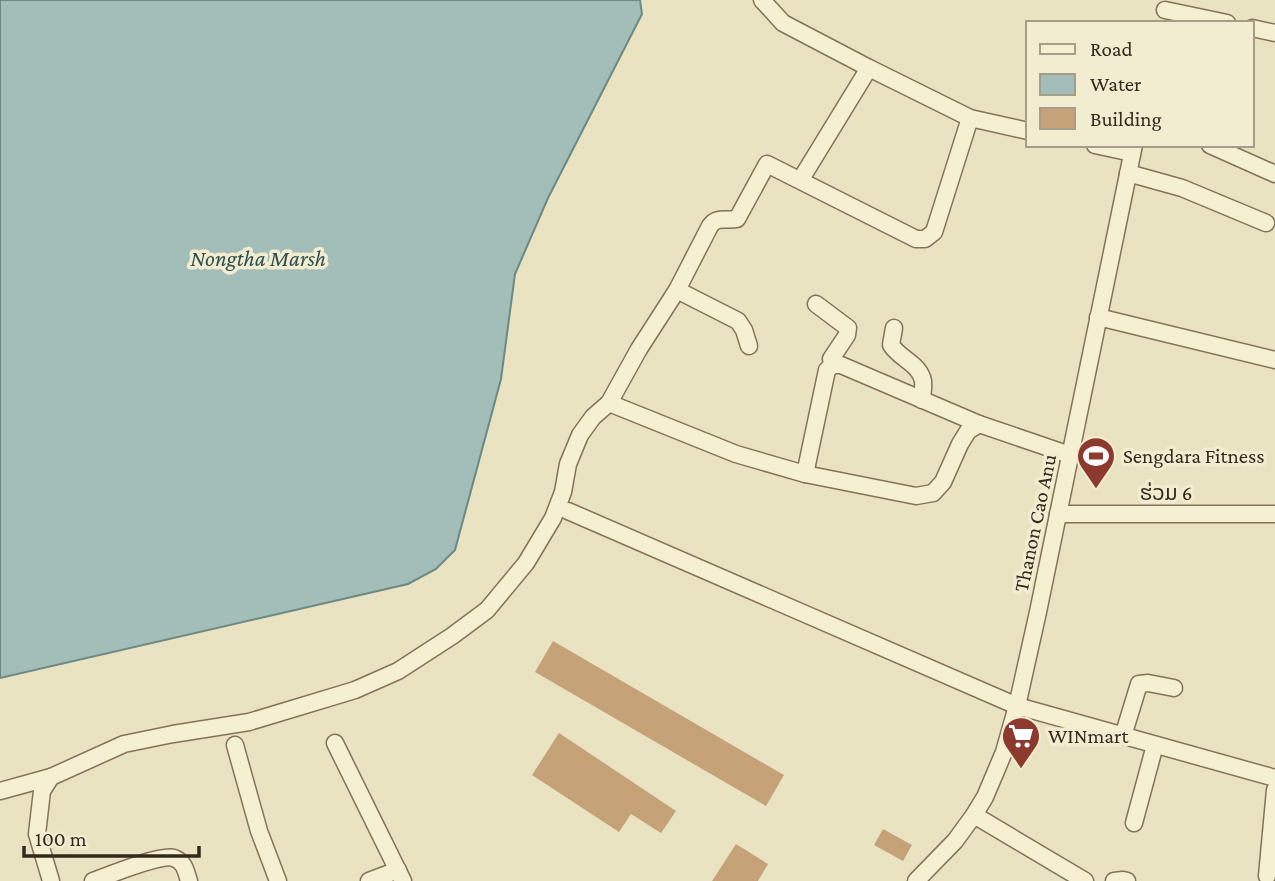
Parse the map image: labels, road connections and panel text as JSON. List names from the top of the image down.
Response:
{
  "streets": {
    "street": ["ຮ່ວມ 6", "Thanon Cao Anu"]
  },
  "crossings": [
    ["ຮ່ວມ 6", "Thanon Cao Anu"]
  ],
  "water": ["Nongtha Marsh"],
  "places": {
    "sports": ["Sengdara Fitness"],
    "supermarket": ["WINmart"]
  },
  "legend": ["Road", "Water", "Building"],
  "scale_bar": "100 m"
}
